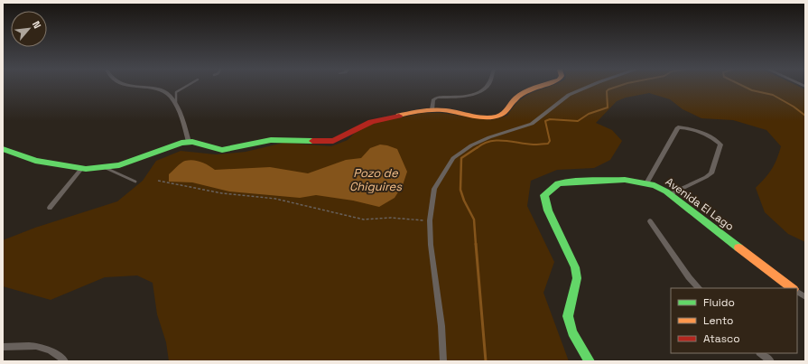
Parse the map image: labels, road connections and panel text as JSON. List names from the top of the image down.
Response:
{
  "streets": {
    "street": ["Avenida El Lago"]
  },
  "water": ["Pozo de Chiguires"],
  "legend": ["Fluido", "Lento", "Atasco"],
  "north": "top right"
}
